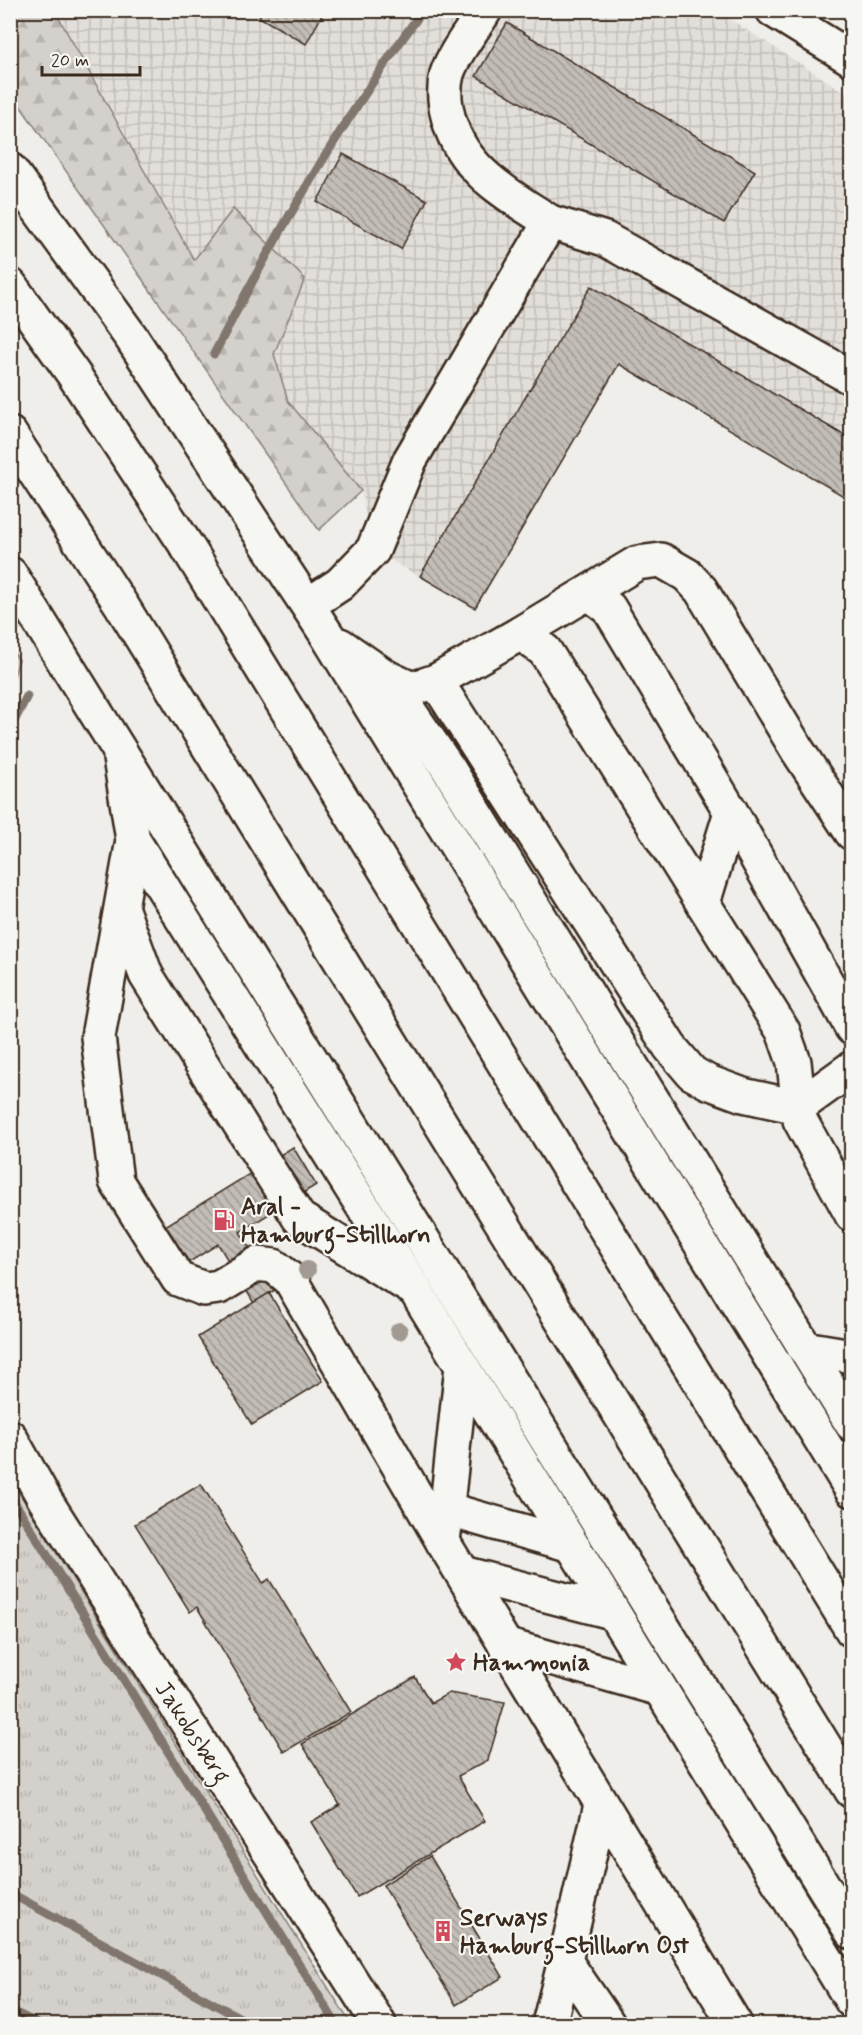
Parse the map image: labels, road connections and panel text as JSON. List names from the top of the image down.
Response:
{
  "streets": {
    "main road": ["Jakobsberg"]
  },
  "places": {
    "fuel station": ["Aral - Hamburg-Stillhorn"],
    "place": ["Hammonia"],
    "building": ["Serways Hamburg-Stillhorn Ost"]
  },
  "scale_bar": "20 m"
}
